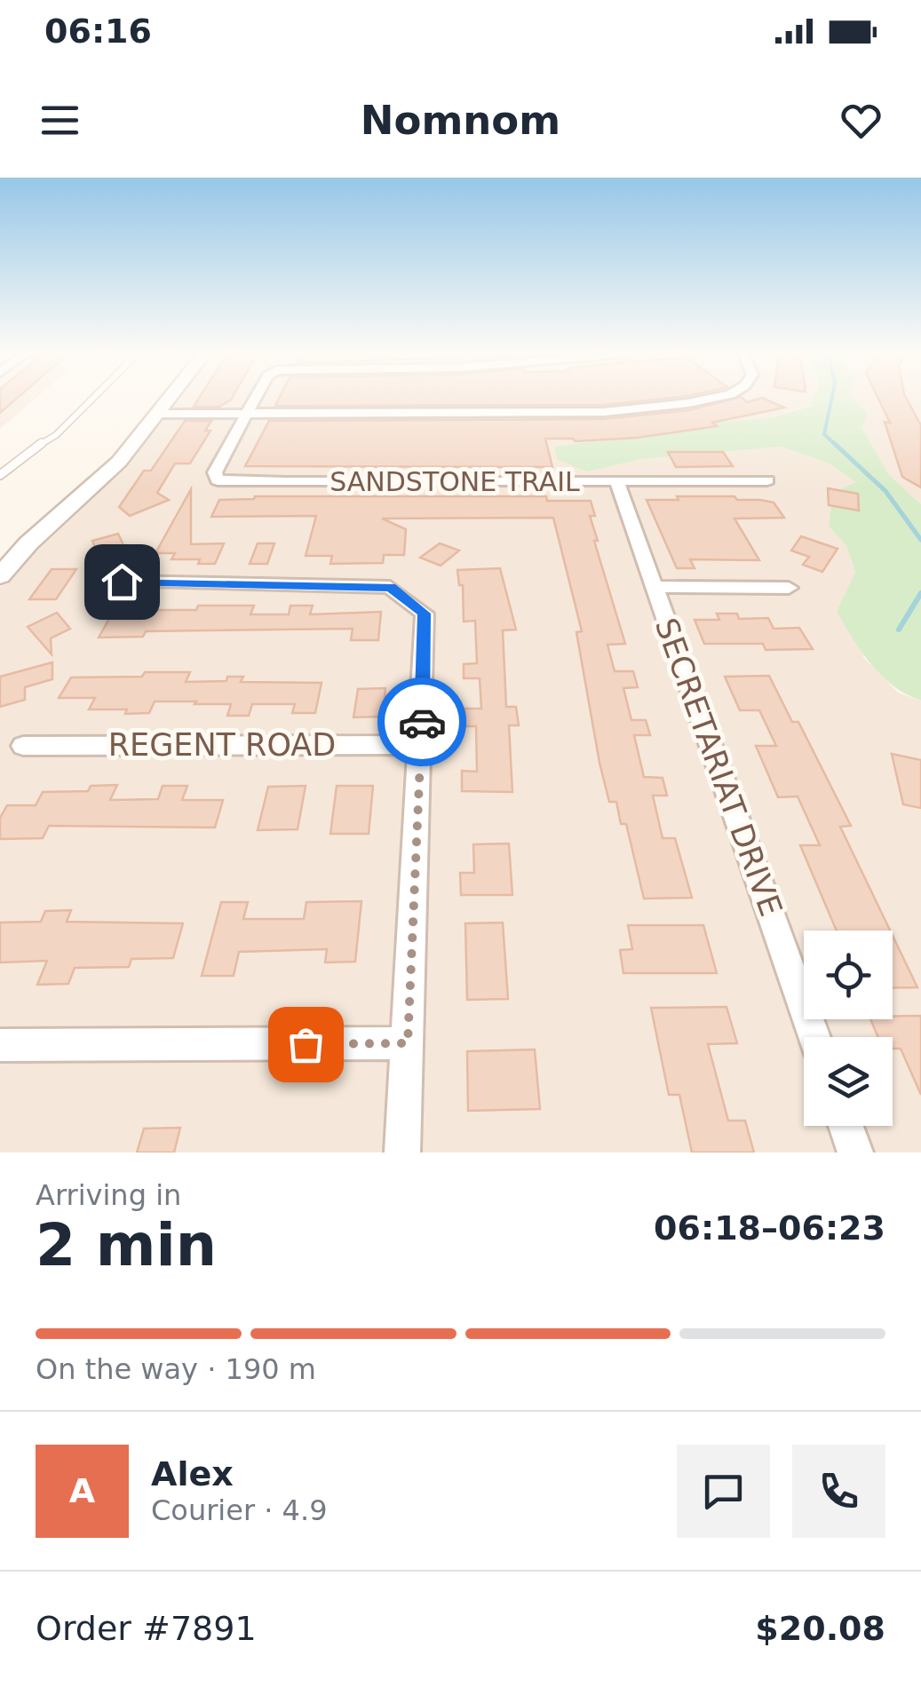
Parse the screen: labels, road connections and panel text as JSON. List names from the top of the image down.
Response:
{
  "streets": {
    "street": ["SANDSTONE TRAIL", "REGENT ROAD", "SECRETARIAT DRIVE"]
  },
  "crossings": [
    ["SANDSTONE TRAIL", "SECRETARIAT DRIVE"]
  ],
  "page": {
    "status": "06:16",
    "header": "Nomnom",
    "heading": ["2 min", "Arriving in", "06:18–06:23"],
    "panel": [
      "Alex",
      "Courier · 4.9",
      "Order #7891",
      "$20.08"
    ],
    "bar": "On the way · 190 m",
    "round": "A"
  }
}
